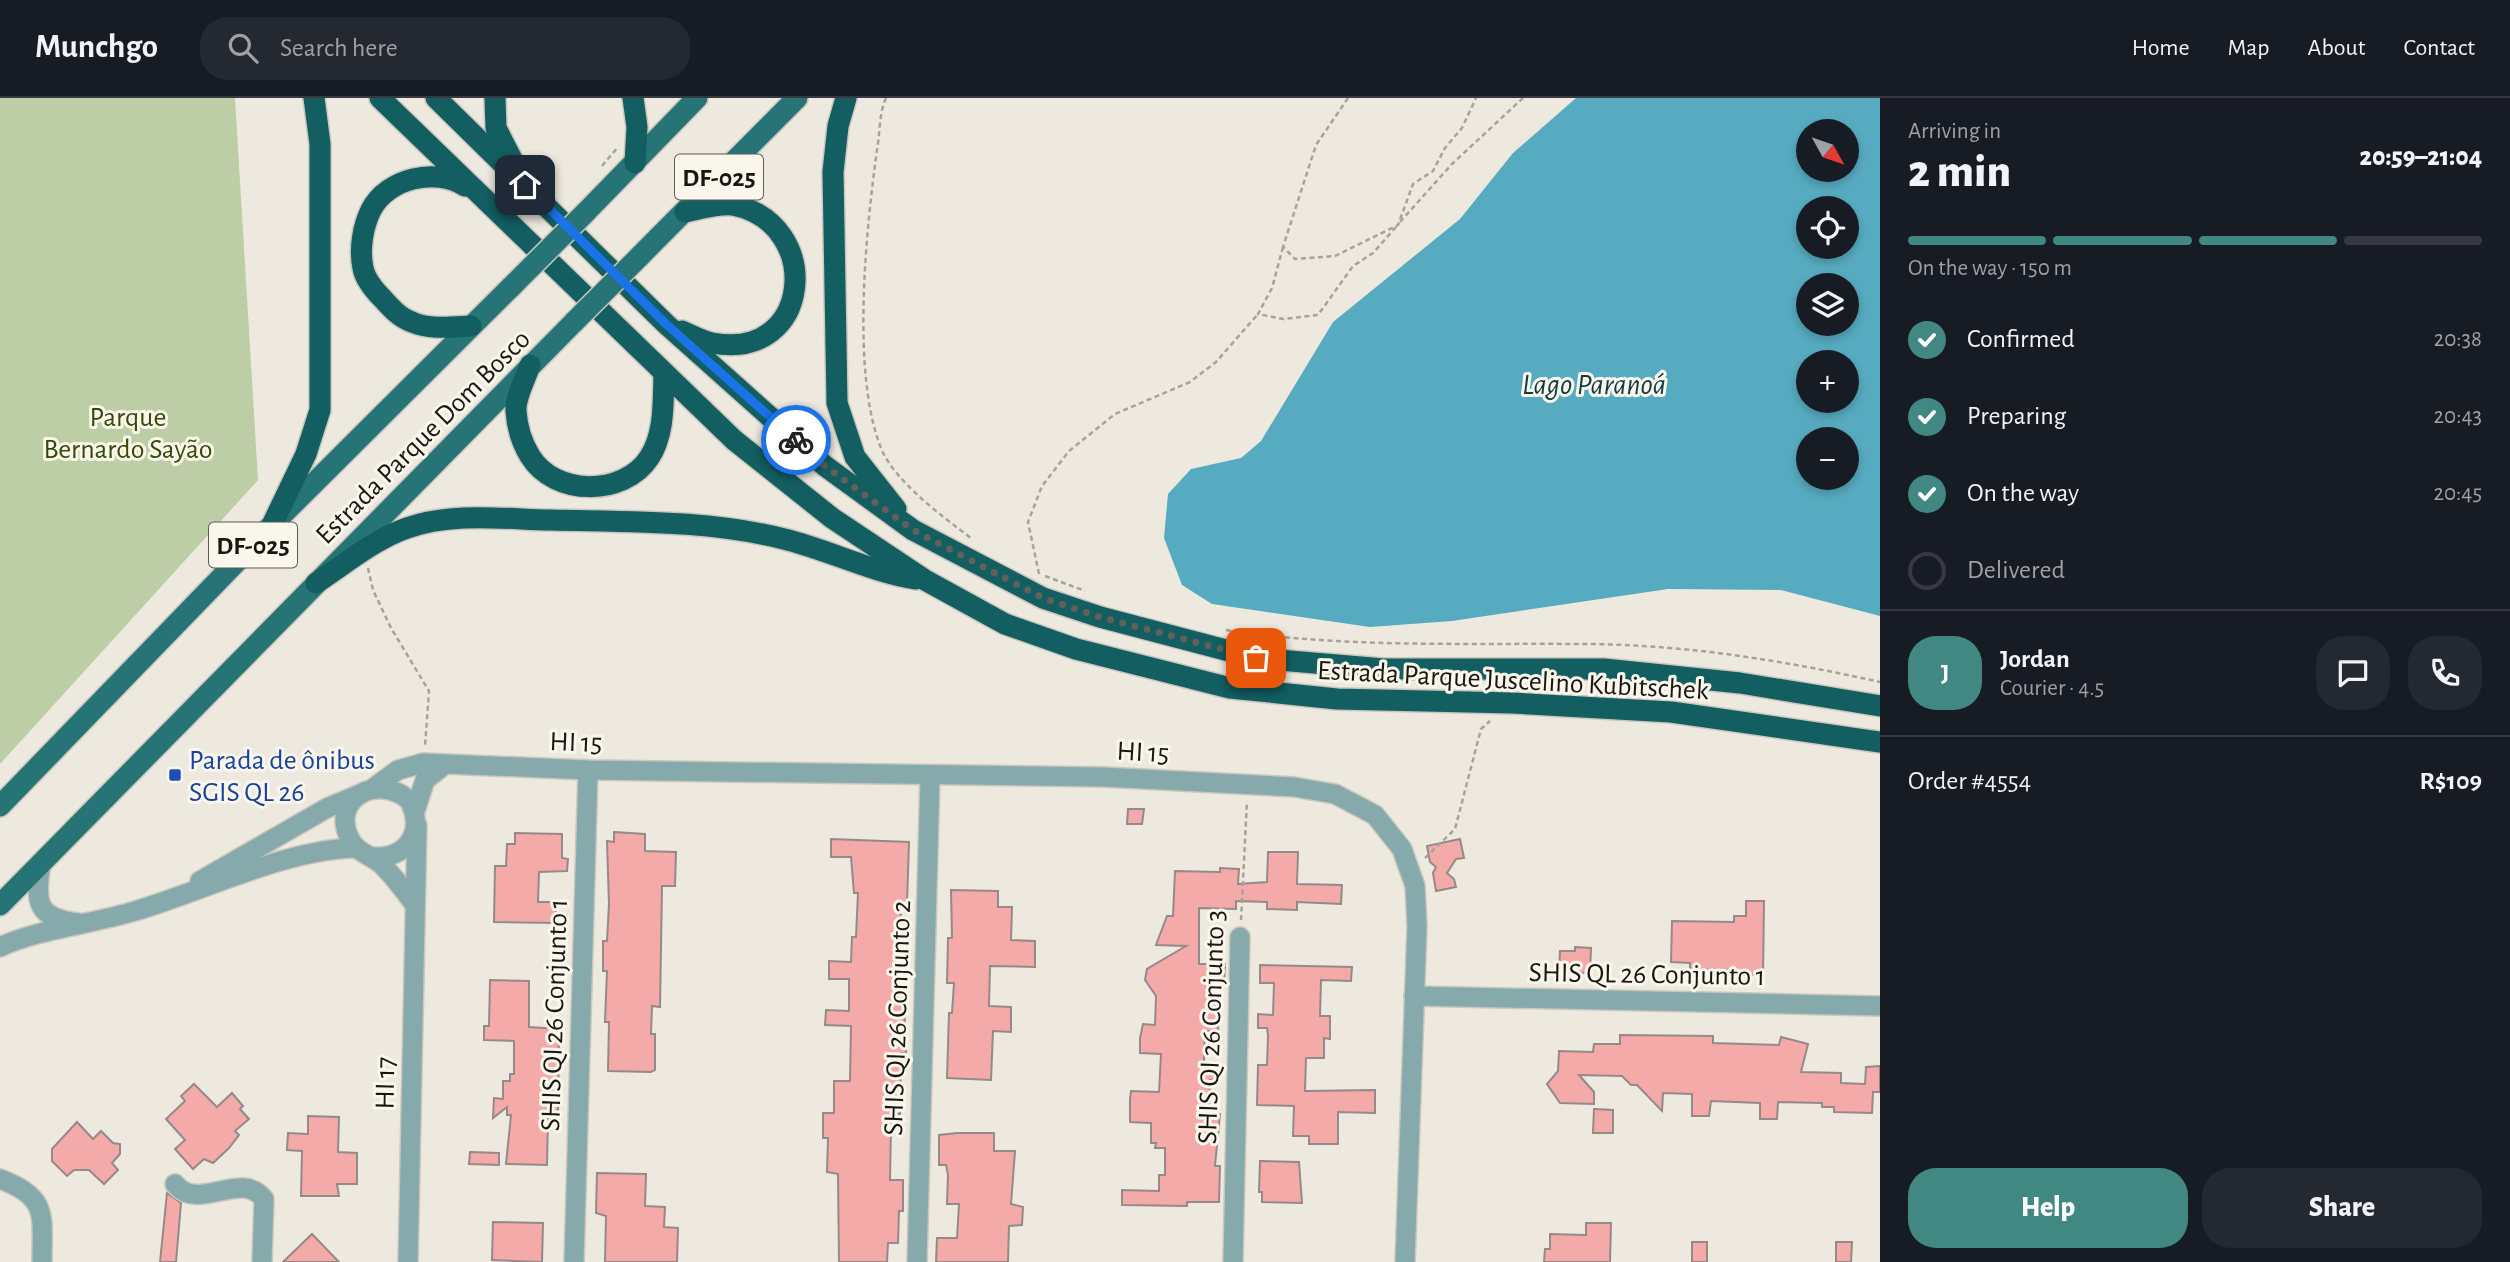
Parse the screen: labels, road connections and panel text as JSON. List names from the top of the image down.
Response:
{
  "streets": {
    "highway": ["Estrada Parque Juscelino Kubitschek"],
    "main road": ["DF-025", "Estrada Parque Dom Bosco"],
    "street": [
      "HI 15",
      "SHIS QL 26 Conjunto 1",
      "SHIS QI 26 Conjunto 1",
      "SHIS QI 26 Conjunto 2",
      "SHIS QI 26 Conjunto 3",
      "HI 17"
    ]
  },
  "crossings": [
    ["HI 15", "SHIS QL 26 Conjunto 1"],
    ["HI 15", "SHIS QI 26 Conjunto 1"],
    ["HI 15", "SHIS QI 26 Conjunto 2"],
    ["HI 15", "HI 17"]
  ],
  "water": ["Lago Paranoá"],
  "parks": ["Parque Bernardo Sayão"],
  "places": {
    "transit": ["Parada de ônibus SGIS QL 26"]
  },
  "north": "bottom right",
  "page": {
    "header": "Munchgo",
    "search": "Search here",
    "nav": [
      "Home",
      "Map",
      "About",
      "Contact"
    ],
    "heading": ["2 min", "Arriving in", "20:59–21:04"],
    "panel": [
      "Jordan",
      "Courier · 4.5",
      "Order #4554",
      "R$109"
    ],
    "map_buttons": ["+", "−"],
    "bar": "On the way · 150 m",
    "list": [
      ["Confirmed", "20:38"],
      ["Preparing", "20:43"],
      ["On the way", "20:45"],
      "Delivered"
    ],
    "round": "J",
    "buttons": ["Help", "Share"]
  }
}
